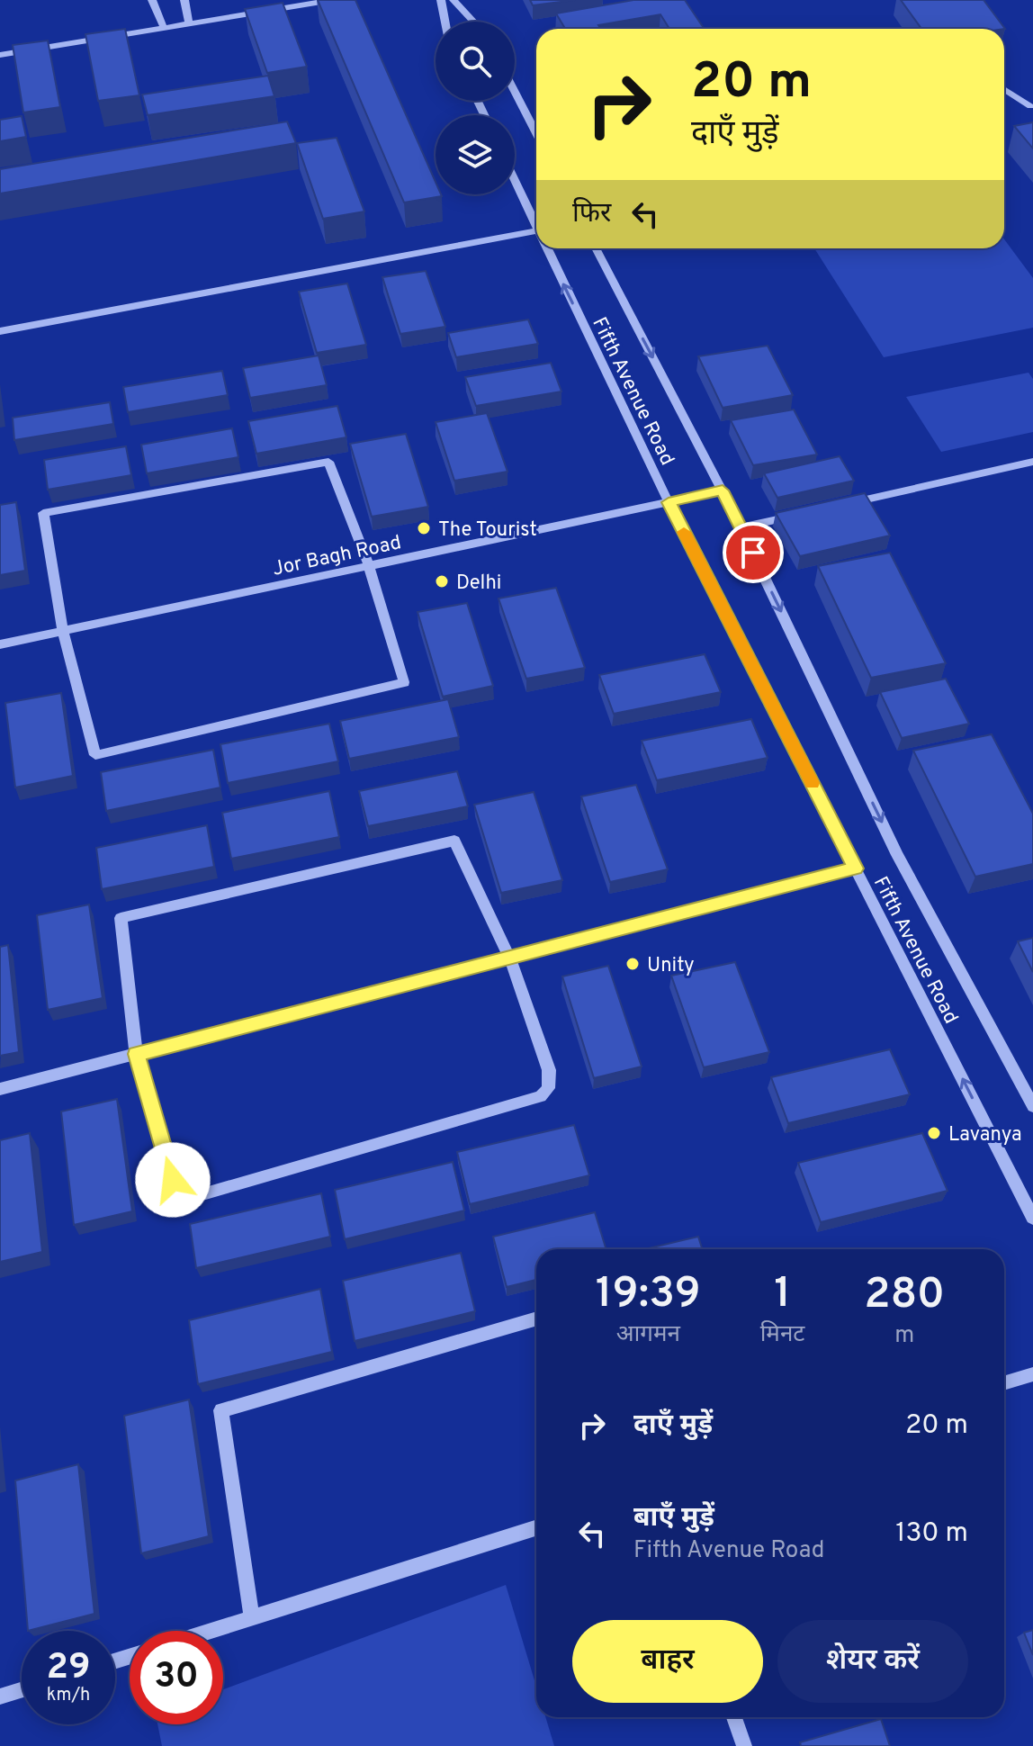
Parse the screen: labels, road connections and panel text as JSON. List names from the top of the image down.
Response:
{
  "streets": {
    "street": ["Fifth Avenue Road", "Jor Bagh Road"]
  },
  "crossings": [
    ["Fifth Avenue Road", "Jor Bagh Road"]
  ],
  "places": [
    "The Tourist",
    "Delhi",
    "Unity",
    "Lavanya"
  ],
  "page": {
    "turn": ["20 m", "दाएँ मुड़ें"],
    "then": "फिर",
    "eta": [
      "19:39",
      "आगमन",
      "1",
      "मिनट",
      "280",
      "m"
    ],
    "list": [
      {
        "name": "दाएँ मुड़ें",
        "value": "20 m"
      },
      {
        "name": "बाएँ मुड़ें",
        "note": "Fifth Avenue Road",
        "value": "130 m"
      }
    ],
    "buttons": ["बाहर", "शेयर करें"],
    "speed": "29 km/h",
    "limit": "30"
  }
}
